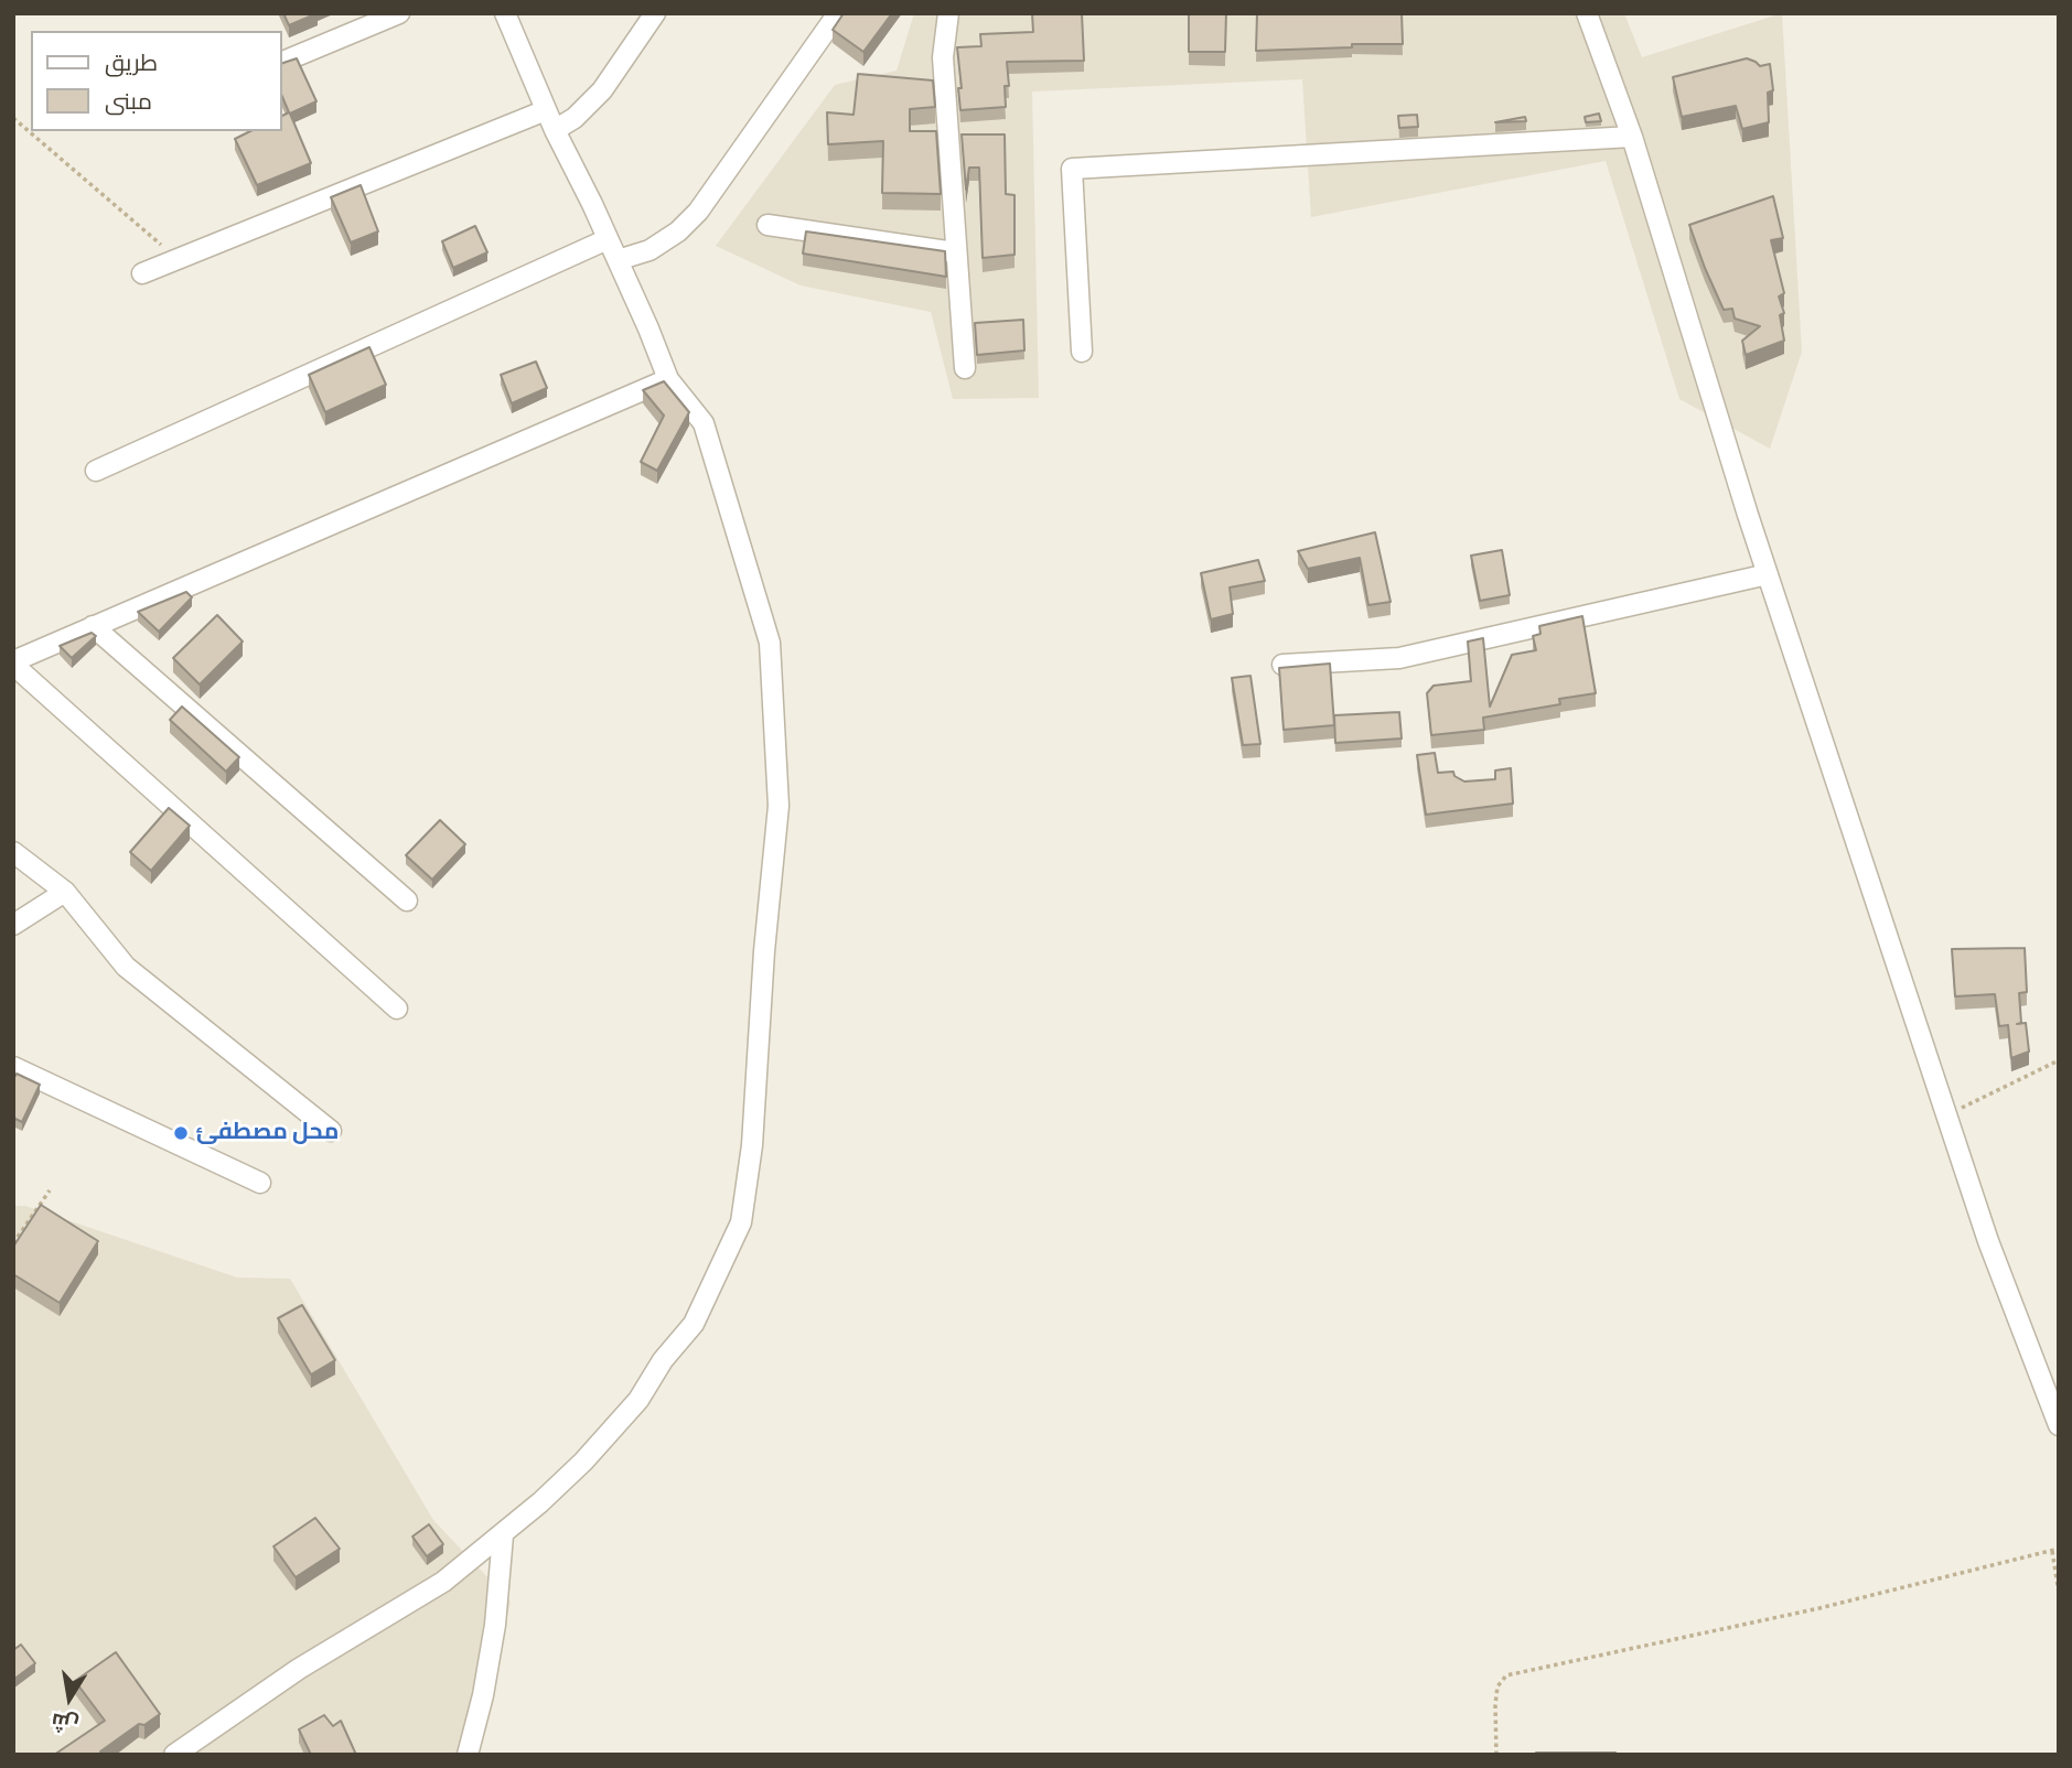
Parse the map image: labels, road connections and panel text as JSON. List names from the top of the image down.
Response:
{
  "places": ["محل مصطفئ"],
  "legend": ["طريق", "مبنى"],
  "north": "bottom"
}
